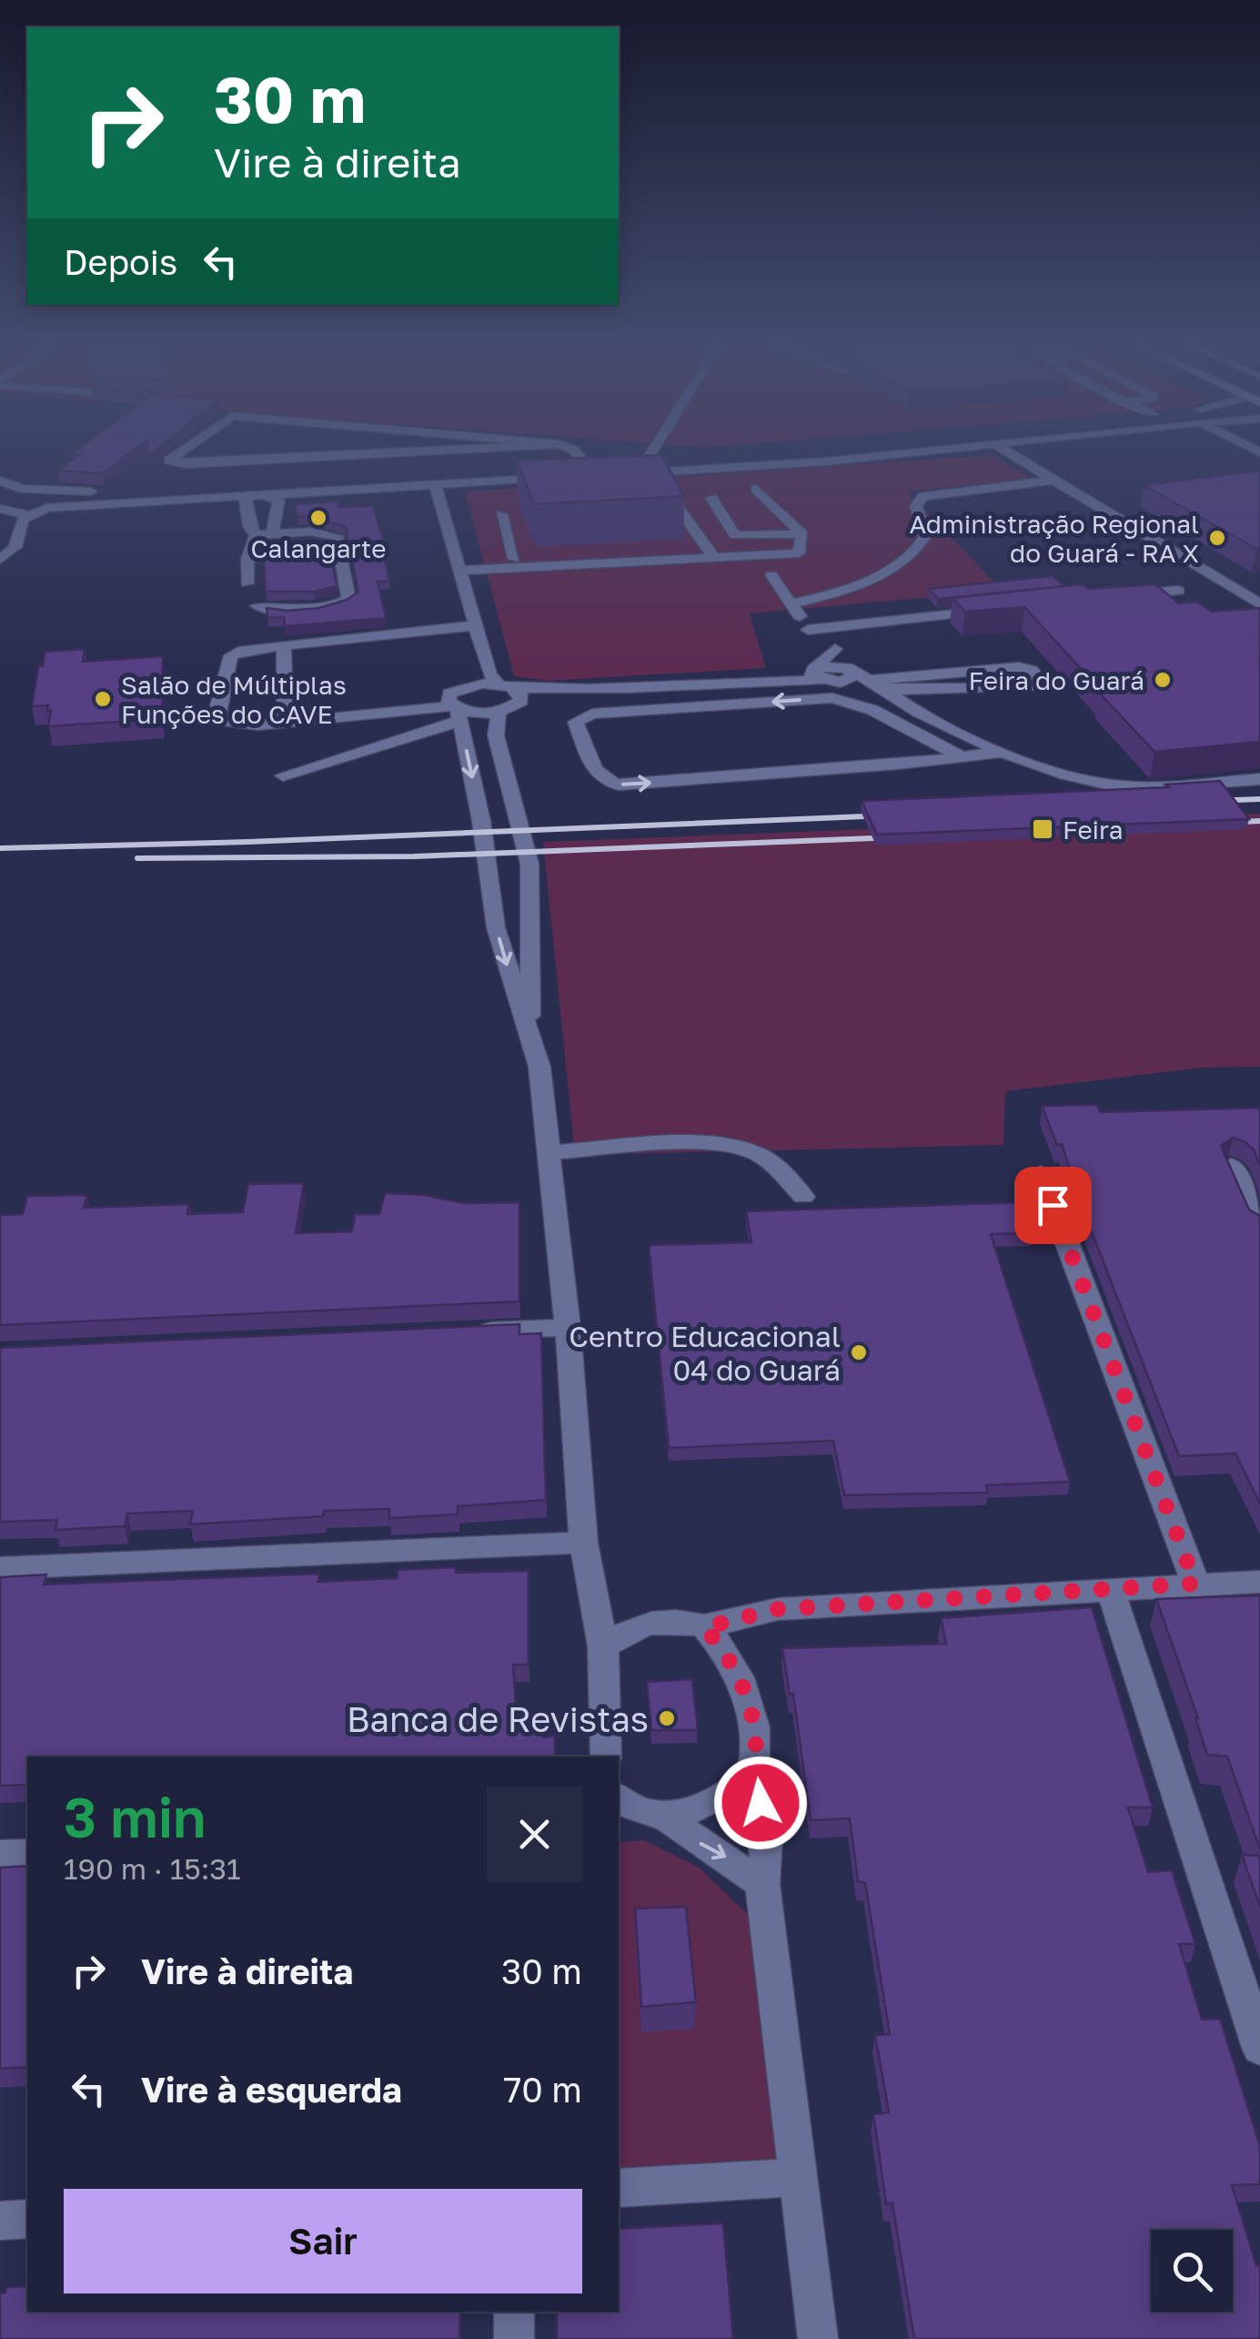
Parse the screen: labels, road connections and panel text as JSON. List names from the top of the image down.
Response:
{
  "places": {
    "other": [
      "Calangarte",
      "Administração Regional do Guará - RA X",
      "Feira do Guará",
      "Salão de Múltiplas Funções do CAVE",
      "Centro Educacional 04 do Guará",
      "Banca de Revistas"
    ],
    "transit": ["Feira"]
  },
  "page": {
    "turn": ["30 m", "Vire à direita"],
    "then": "Depois",
    "heading": ["3 min", "190 m · 15:31"],
    "list": [
      {
        "name": "Vire à direita",
        "value": "30 m"
      },
      {
        "name": "Vire à esquerda",
        "value": "70 m"
      }
    ],
    "buttons": "Sair"
  }
}
